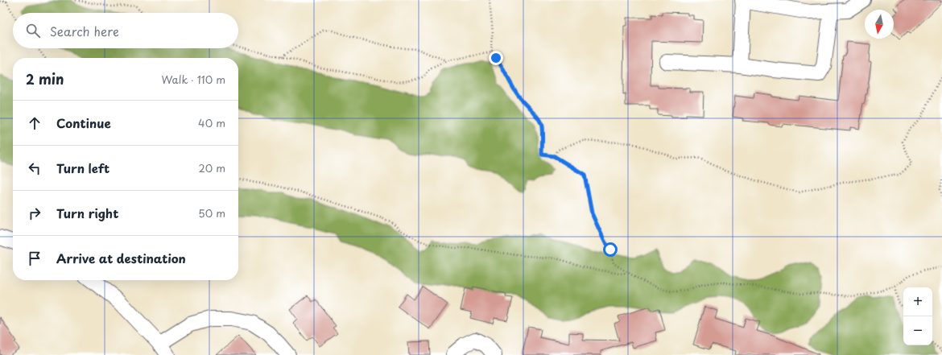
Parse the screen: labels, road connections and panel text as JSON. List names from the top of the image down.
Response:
{
  "north": "bottom",
  "page": {
    "search": "Search here",
    "heading": ["2 min", "Walk · 110 m"],
    "list": [
      ["Continue", "40 m"],
      ["Turn left", "20 m"],
      ["Turn right", "50 m"],
      "Arrive at destination"
    ],
    "map_buttons": ["+", "−"]
  }
}
